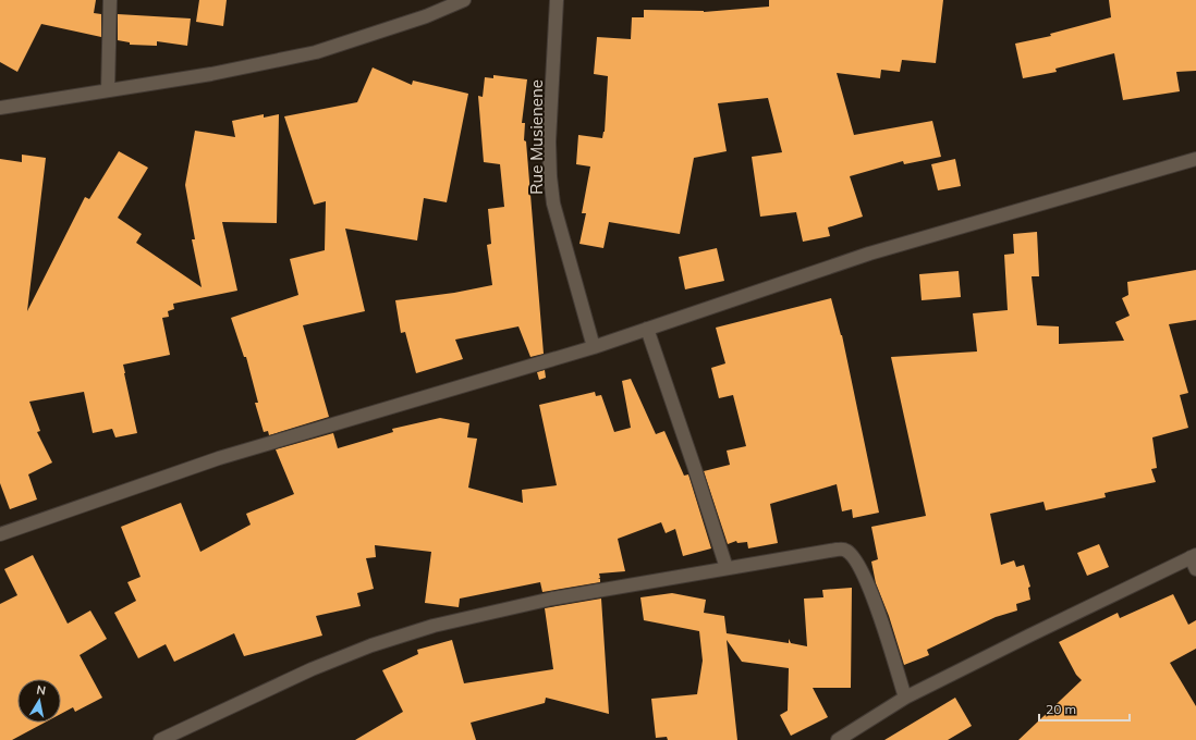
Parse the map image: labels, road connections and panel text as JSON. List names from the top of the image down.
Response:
{
  "streets": {
    "street": ["Rue Musienene"]
  },
  "scale_bar": "20 m",
  "north": "top"
}
